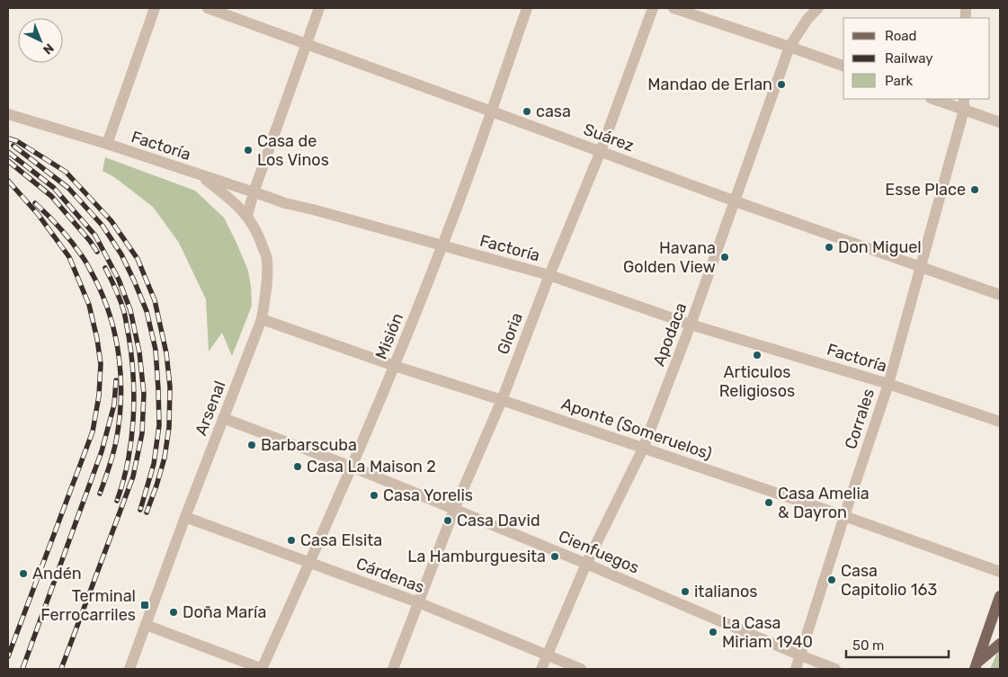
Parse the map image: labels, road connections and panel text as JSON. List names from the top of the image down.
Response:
{
  "streets": {
    "street": [
      "Suárez",
      "Factoría",
      "Gloria",
      "Apodaca",
      "Misión",
      "Arsenal",
      "Corrales",
      "Aponte (Someruelos)",
      "Cienfuegos",
      "Cárdenas"
    ]
  },
  "crossings": [
    ["Suárez", "Gloria"],
    ["Suárez", "Apodaca"],
    ["Suárez", "Misión"],
    ["Suárez", "Corrales"],
    ["Factoría", "Gloria"],
    ["Factoría", "Apodaca"],
    ["Factoría", "Misión"],
    ["Factoría", "Arsenal"],
    ["Factoría", "Corrales"],
    ["Gloria", "Aponte (Someruelos)"],
    ["Gloria", "Cienfuegos"],
    ["Gloria", "Cárdenas"],
    ["Apodaca", "Aponte (Someruelos)"],
    ["Apodaca", "Cienfuegos"],
    ["Apodaca", "Cárdenas"],
    ["Misión", "Aponte (Someruelos)"],
    ["Misión", "Cienfuegos"],
    ["Misión", "Cárdenas"],
    ["Arsenal", "Aponte (Someruelos)"],
    ["Arsenal", "Cienfuegos"],
    ["Arsenal", "Cárdenas"],
    ["Corrales", "Aponte (Someruelos)"],
    ["Corrales", "Cienfuegos"]
  ],
  "places": {
    "other": [
      "Mandao de Erlan",
      "casa",
      "Casa de Los Vinos",
      "Esse Place",
      "Don Miguel",
      "Havana Golden View",
      "Articulos Religiosos",
      "Barbarscuba",
      "Casa La Maison 2",
      "Casa Yorelis",
      "Casa Amelia & Dayron",
      "Casa David",
      "Casa Elsita",
      "La Hamburguesita",
      "Andén",
      "Casa Capitolio 163",
      "italianos",
      "Doña María",
      "La Casa Miriam 1940"
    ],
    "transit": ["Terminal Ferrocarriles"]
  },
  "legend": ["Road", "Railway", "Park"],
  "scale_bar": "50 m",
  "north": "bottom right"
}
